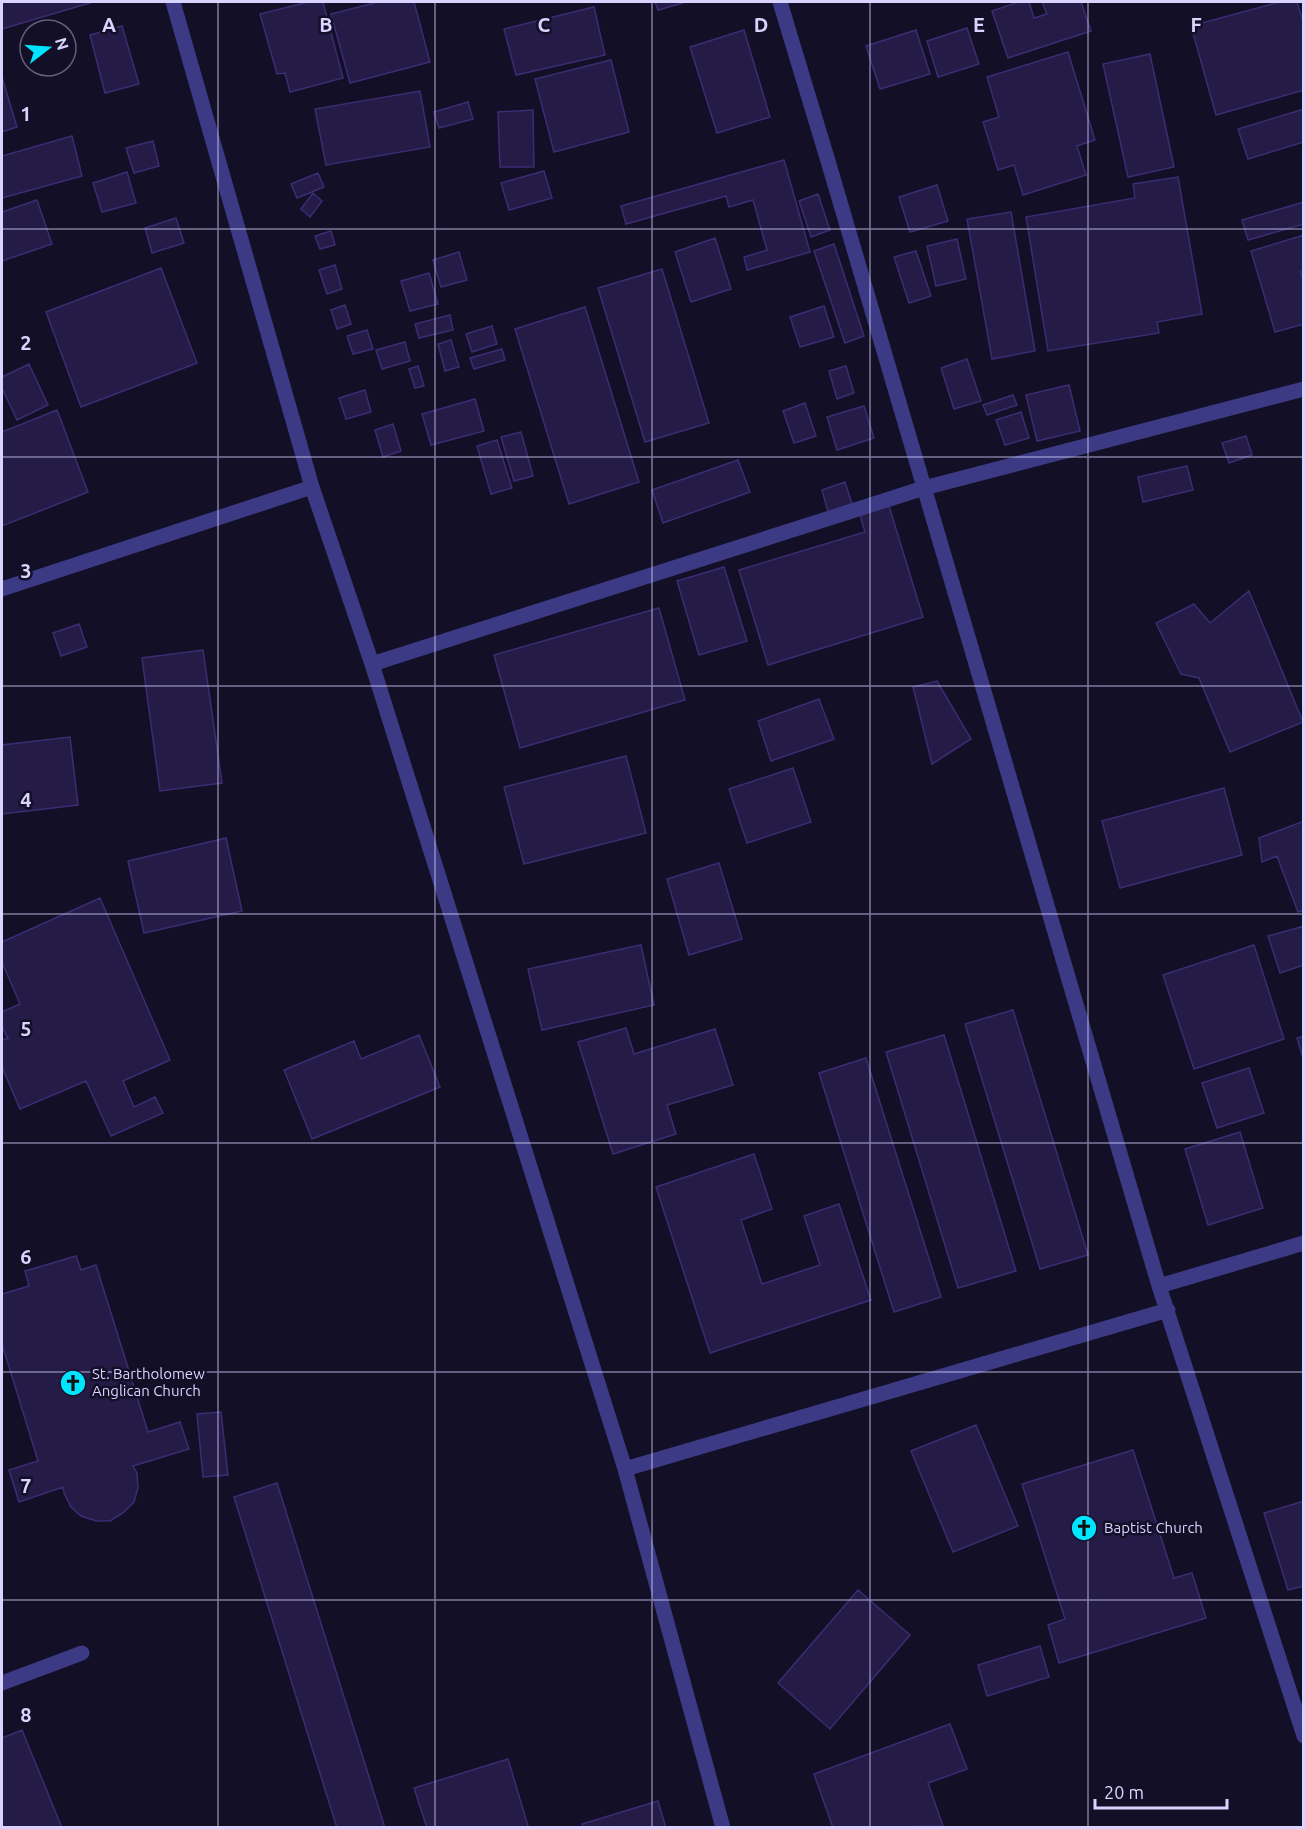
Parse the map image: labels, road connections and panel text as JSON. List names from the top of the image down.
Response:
{
  "places": {
    "church": ["St. Bartholomew Anglican Church", "Baptist Church"]
  },
  "scale_bar": "20 m",
  "north": "right",
  "grid": {
    "columns": [
      "A",
      "B",
      "C",
      "D",
      "E",
      "F"
    ],
    "rows": [
      "1",
      "2",
      "3",
      "4",
      "5",
      "6",
      "7",
      "8"
    ]
  }
}
